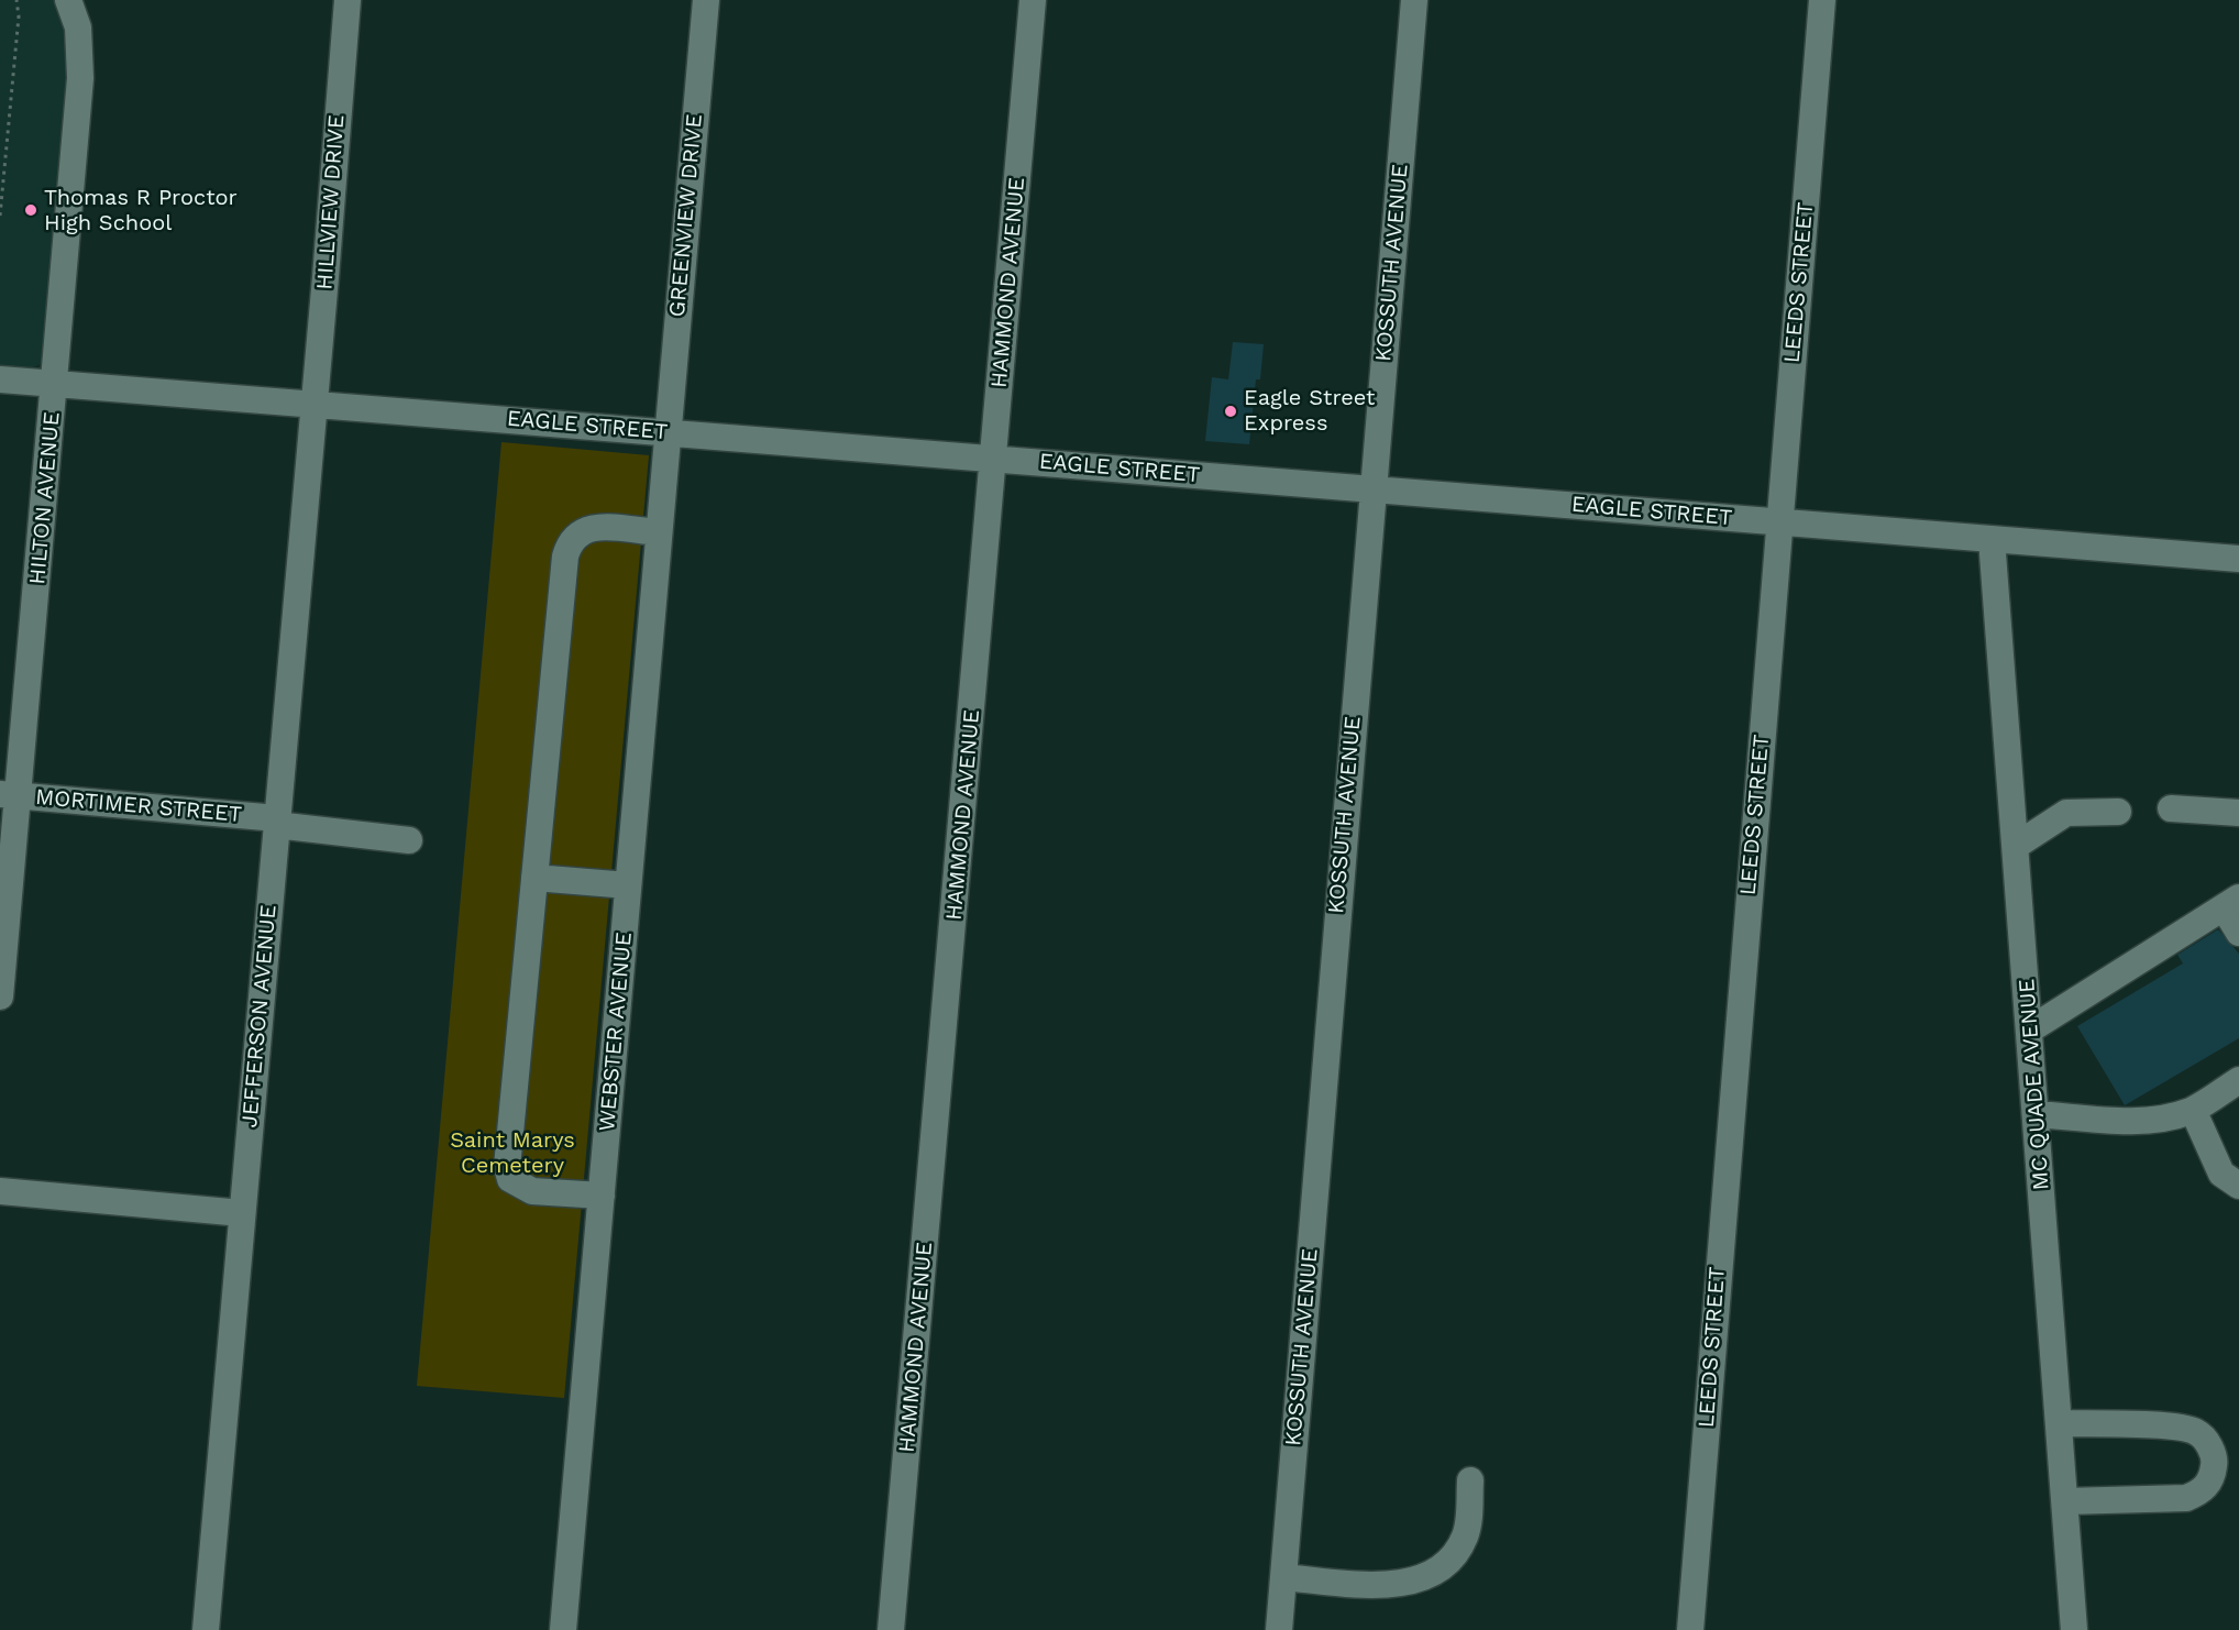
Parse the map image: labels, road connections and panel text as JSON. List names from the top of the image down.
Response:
{
  "streets": {
    "street": [
      "HILLVIEW DRIVE",
      "GREENVIEW DRIVE",
      "KOSSUTH AVENUE",
      "HAMMOND AVENUE",
      "LEEDS STREET",
      "EAGLE STREET",
      "HILTON AVENUE",
      "MORTIMER STREET",
      "JEFFERSON AVENUE",
      "WEBSTER AVENUE",
      "MC QUADE AVENUE"
    ]
  },
  "crossings": [
    ["HILLVIEW DRIVE", "EAGLE STREET"],
    ["HILLVIEW DRIVE", "JEFFERSON AVENUE"],
    ["GREENVIEW DRIVE", "EAGLE STREET"],
    ["GREENVIEW DRIVE", "WEBSTER AVENUE"],
    ["KOSSUTH AVENUE", "EAGLE STREET"],
    ["HAMMOND AVENUE", "EAGLE STREET"],
    ["LEEDS STREET", "EAGLE STREET"],
    ["EAGLE STREET", "HILTON AVENUE"],
    ["EAGLE STREET", "JEFFERSON AVENUE"],
    ["EAGLE STREET", "WEBSTER AVENUE"],
    ["EAGLE STREET", "MC QUADE AVENUE"],
    ["HILTON AVENUE", "MORTIMER STREET"],
    ["MORTIMER STREET", "JEFFERSON AVENUE"]
  ],
  "parks": ["Saint Marys Cemetery"],
  "places": ["Thomas R Proctor High School", "Eagle Street Express"]
}
